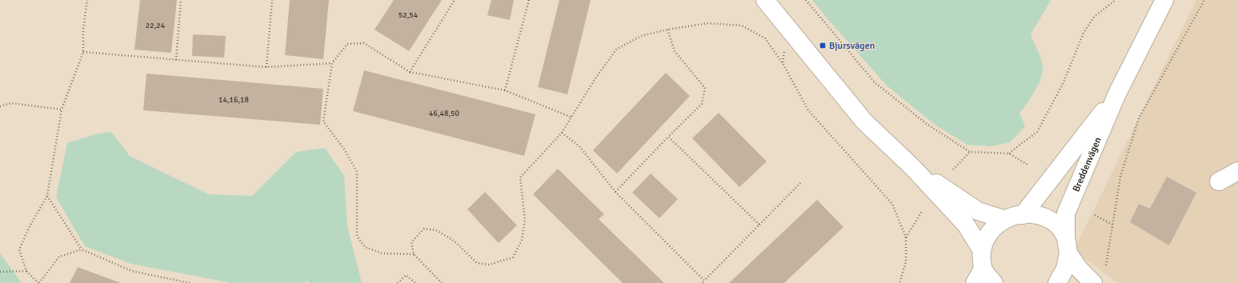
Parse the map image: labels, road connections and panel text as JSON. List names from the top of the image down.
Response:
{
  "streets": {
    "street": ["Breddenvägen"]
  },
  "places": {
    "transit": ["Bjursvägen"]
  },
  "house_numbers": [
    "52,54",
    "22,24",
    "14,16,18",
    "46,48,50"
  ]
}
